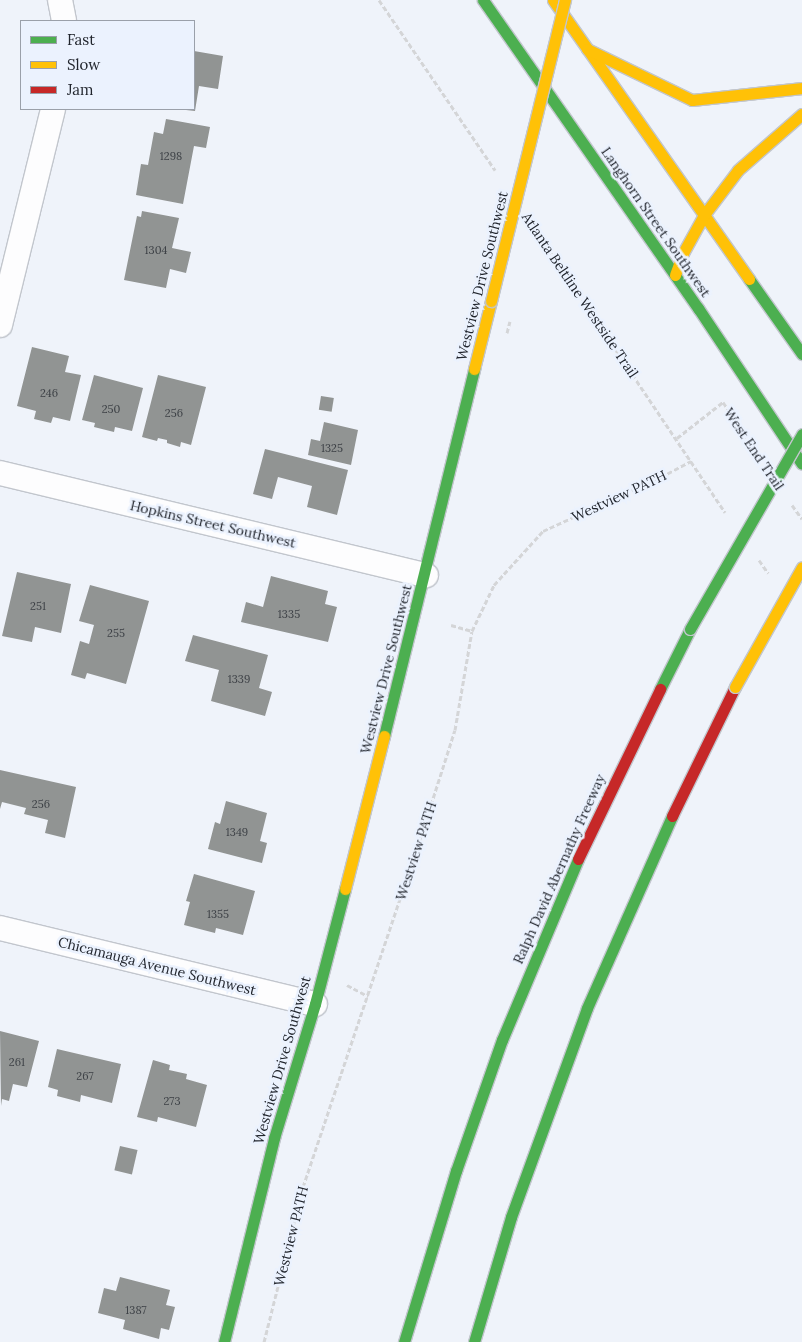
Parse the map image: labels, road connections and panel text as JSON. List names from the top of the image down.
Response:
{
  "streets": {
    "main road": ["Langhorn Street Southwest", "Westview Drive Southwest", "Ralph David Abernathy Freeway"],
    "street": ["Hopkins Street Southwest", "Chicamauga Avenue Southwest"],
    "path": ["Atlanta Beltline Westside Trail", "West End Trail", "Westview PATH"]
  },
  "crossings": [
    ["Westview Drive Southwest", "Hopkins Street Southwest"],
    ["Westview Drive Southwest", "Chicamauga Avenue Southwest"],
    ["Atlanta Beltline Westside Trail", "West End Trail"],
    ["Atlanta Beltline Westside Trail", "Westview PATH"]
  ],
  "house_numbers": [
    "1298",
    "1304",
    "246",
    "250",
    "256",
    "1325",
    "251",
    "1335",
    "255",
    "1339",
    "256",
    "1349",
    "1355",
    "261",
    "267",
    "273",
    "1387"
  ],
  "legend": ["Fast", "Slow", "Jam"]
}
